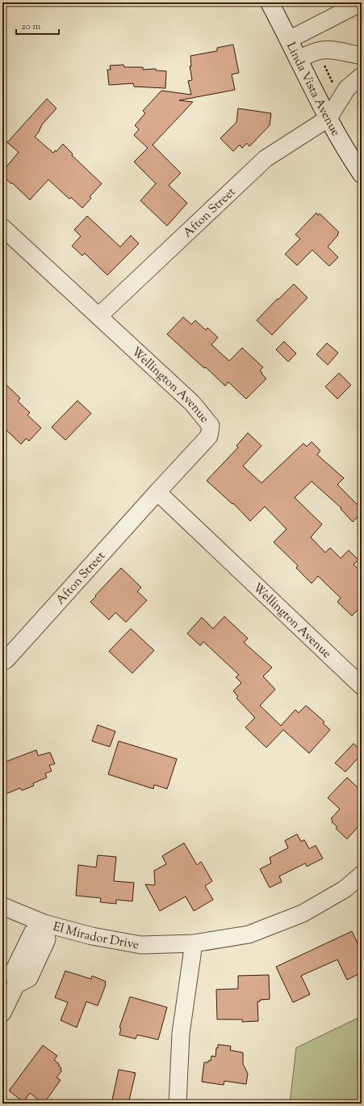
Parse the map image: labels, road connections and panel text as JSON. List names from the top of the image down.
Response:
{
  "streets": {
    "main road": ["Linda Vista Avenue"],
    "street": ["Afton Street", "Wellington Avenue", "El Mirador Drive"]
  },
  "crossings": [
    ["Linda Vista Avenue", "Afton Street"],
    ["Afton Street", "Wellington Avenue"]
  ],
  "scale_bar": "20 m"
}
